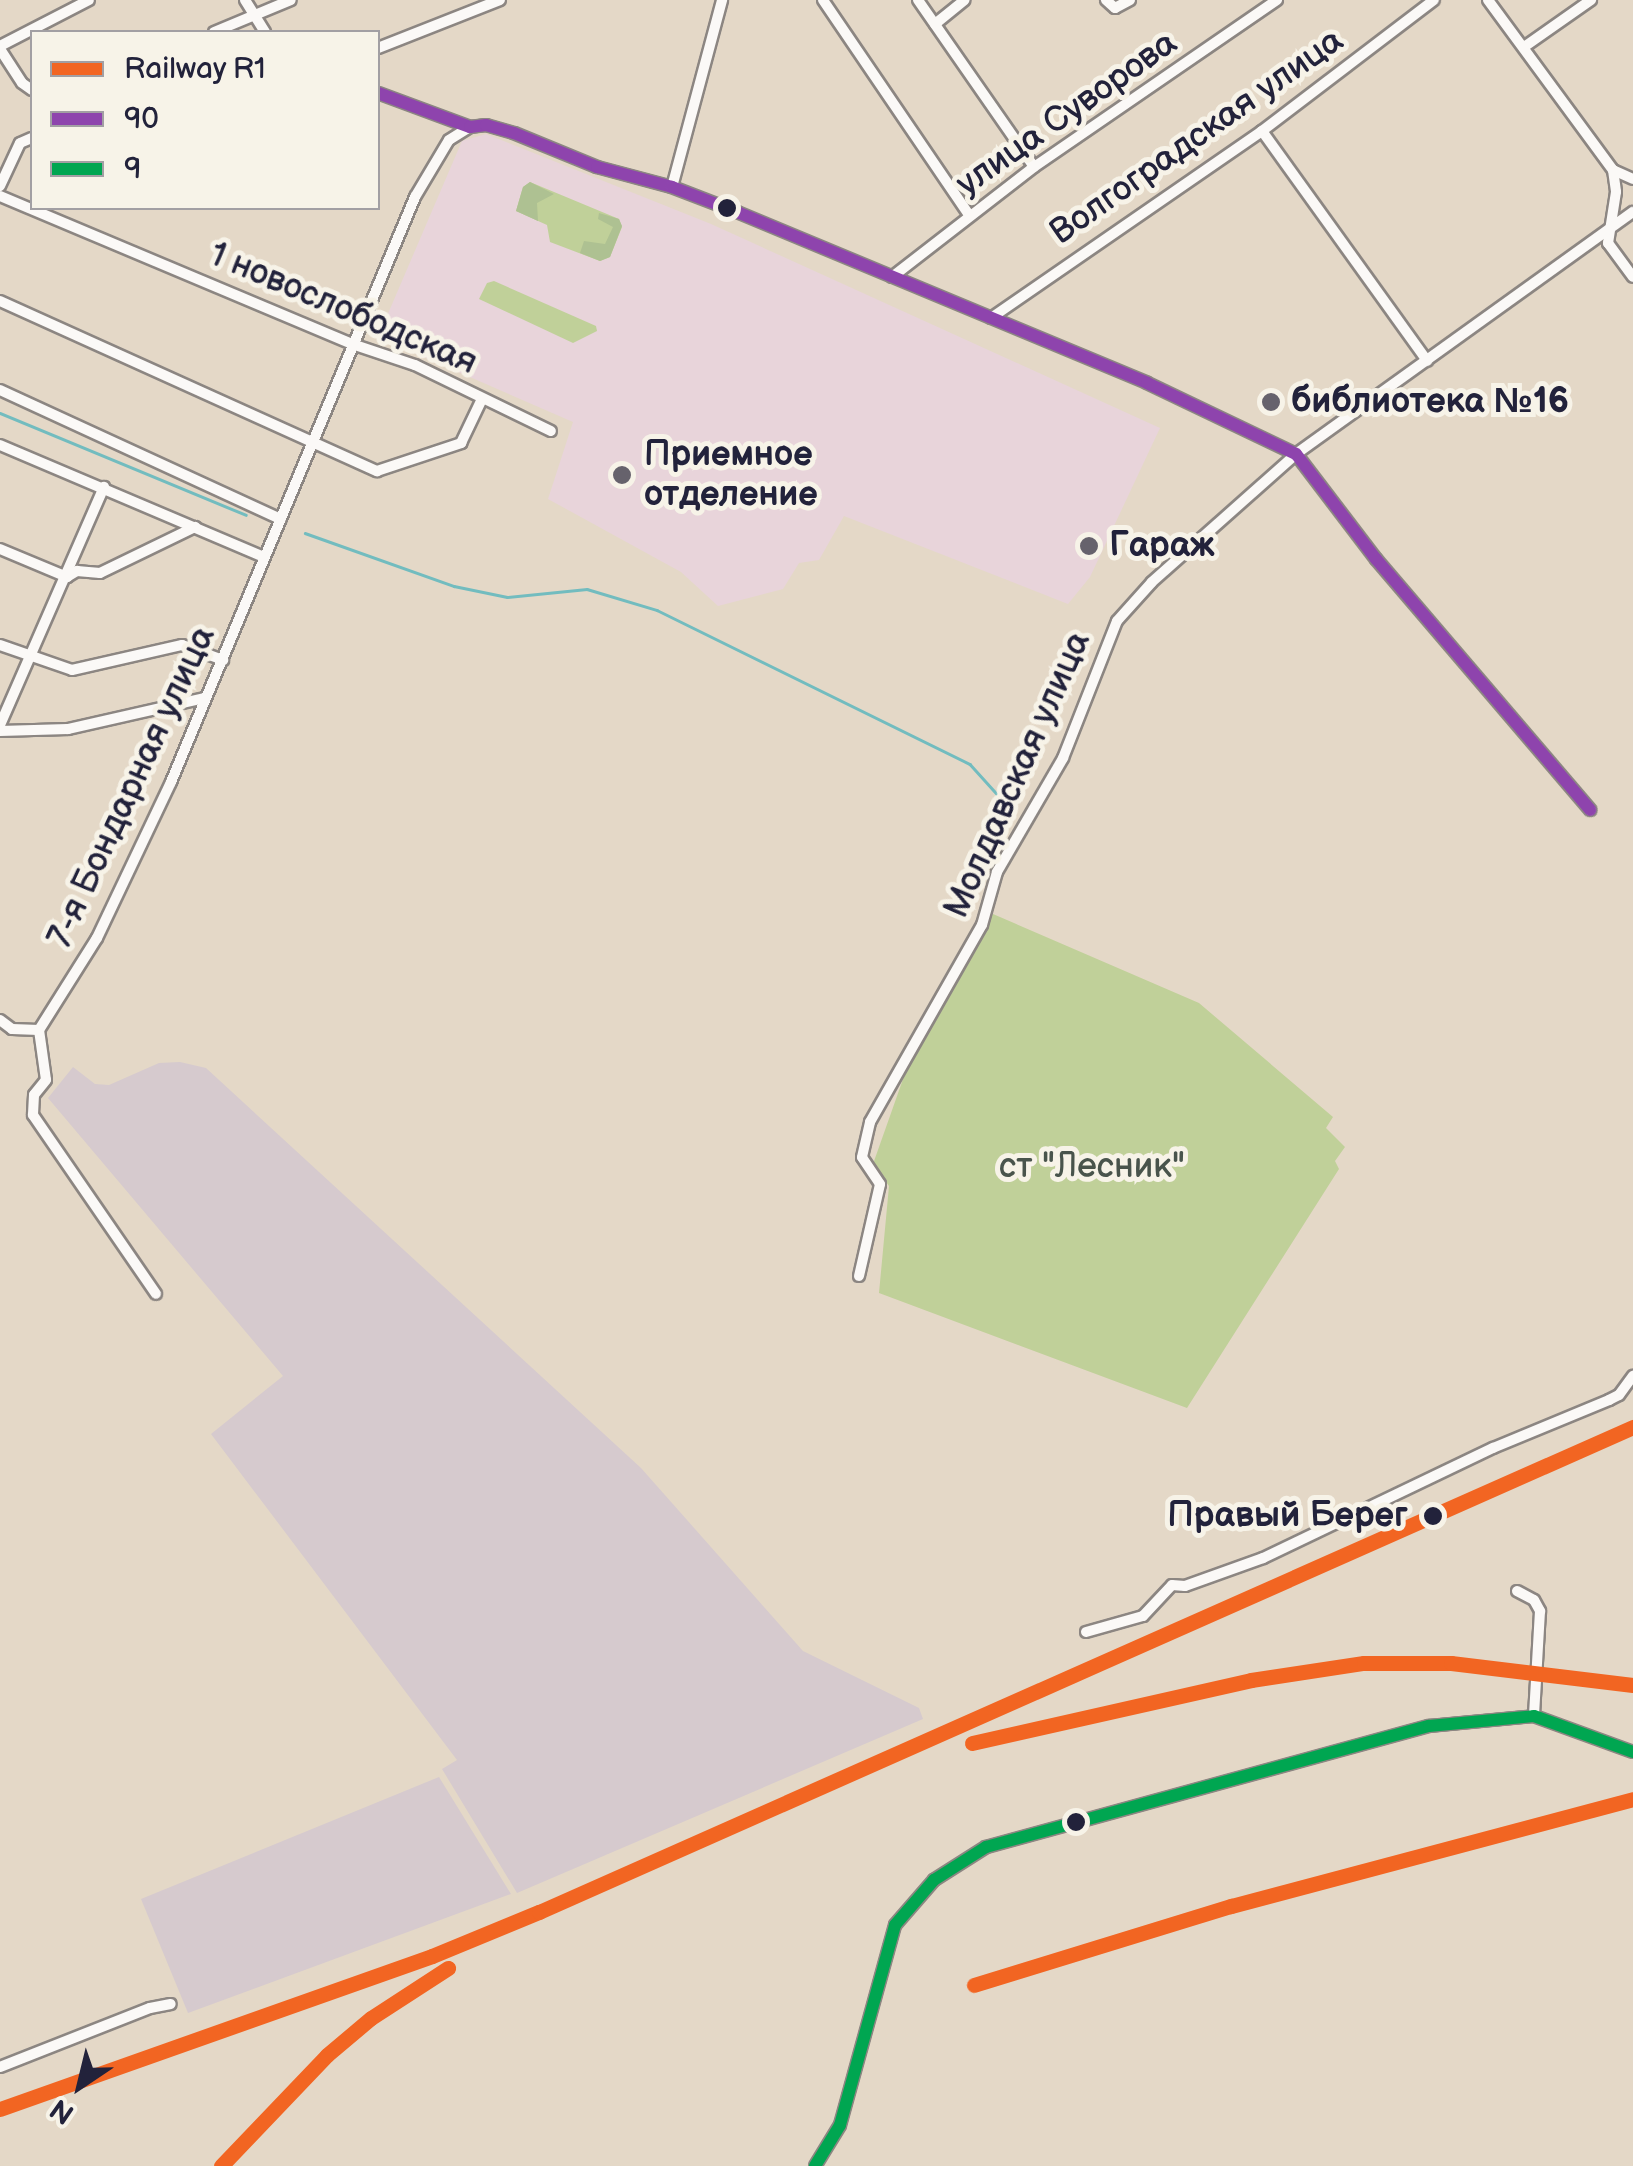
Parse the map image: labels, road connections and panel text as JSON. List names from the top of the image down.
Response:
{
  "streets": {
    "street": [
      "улица Суворова",
      "Волгоградская улица",
      "1 новослободская",
      "Молдавская улица",
      "7-я Бондарная улица"
    ]
  },
  "crossings": [
    ["1 новослободская", "7-я Бондарная улица"]
  ],
  "parks": ["ст \"Лесник\""],
  "places": [
    "библиотека №16",
    "Приемное отделение",
    "Гараж",
    "Правый Берег"
  ],
  "lines": ["transit line 90", "rail line R1", "transit line 9"],
  "legend": ["Railway R1", "90", "9"],
  "north": "bottom left"
}
